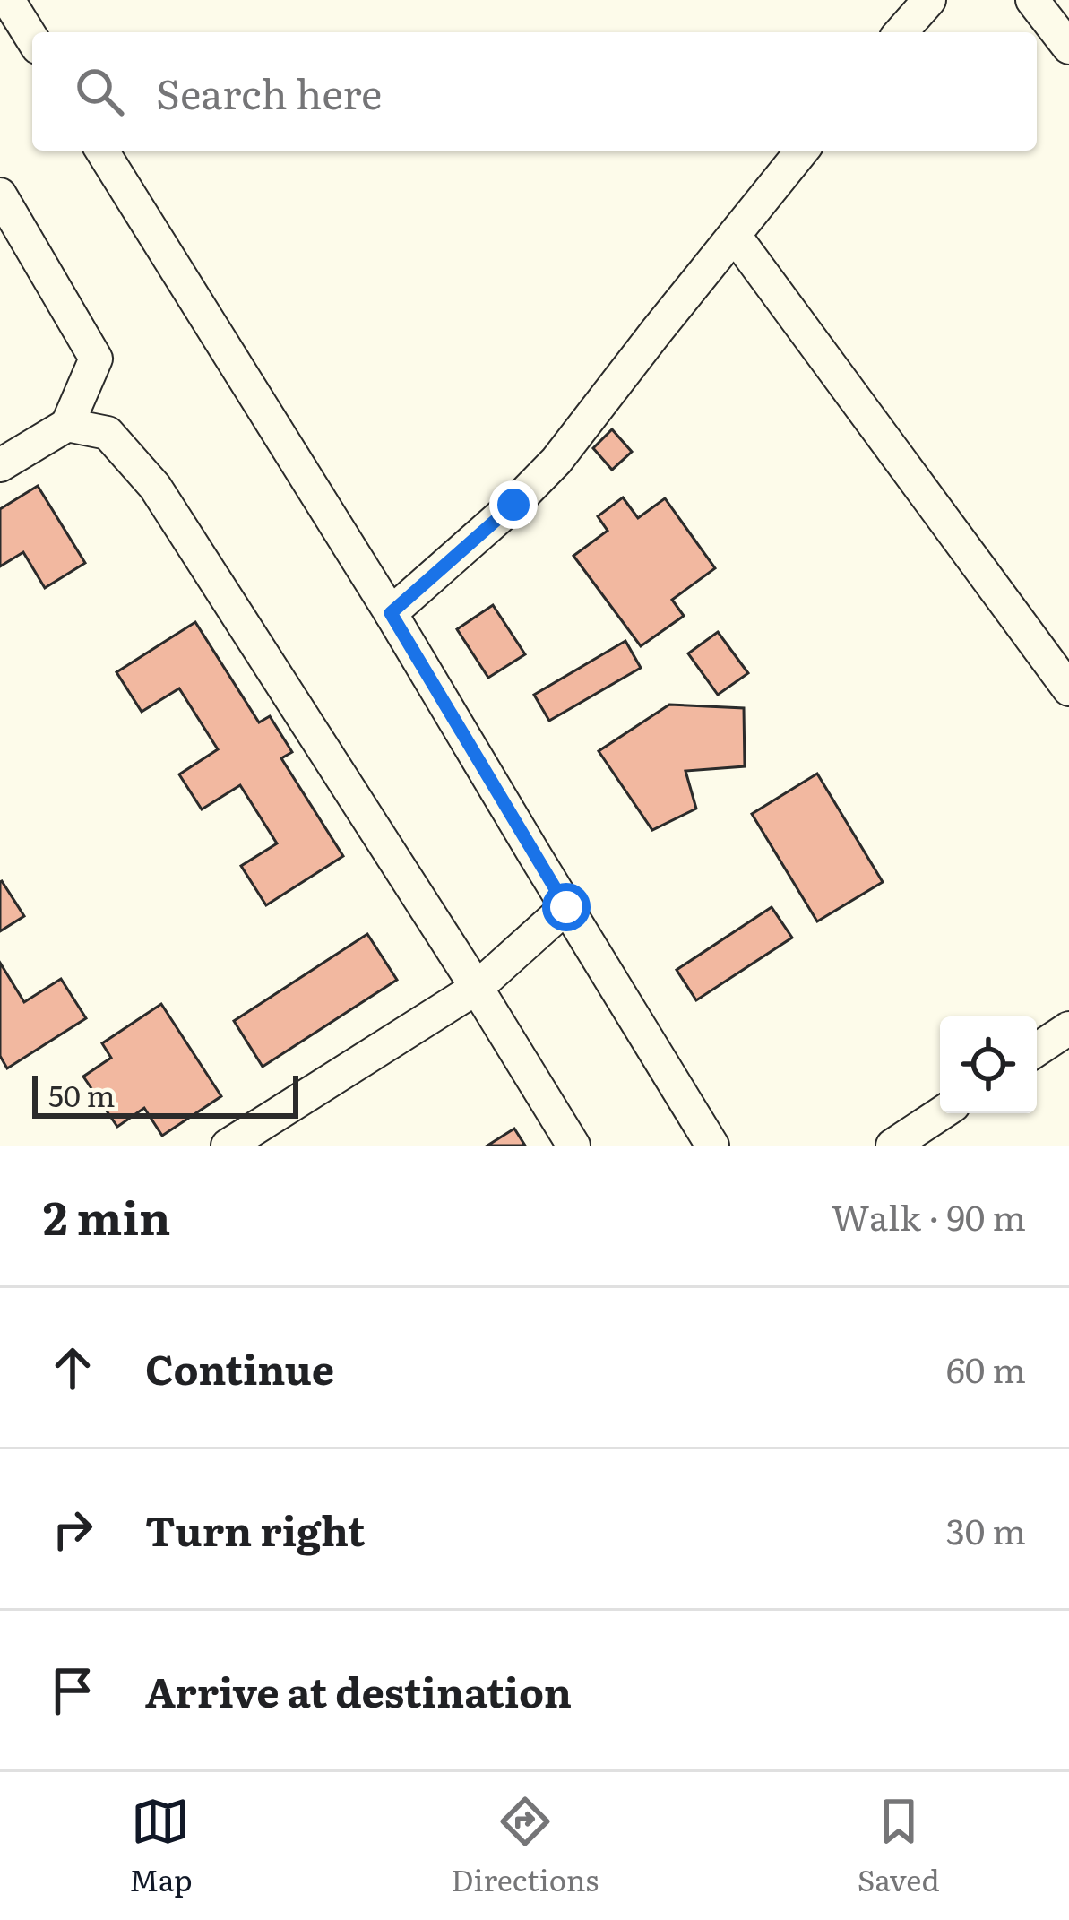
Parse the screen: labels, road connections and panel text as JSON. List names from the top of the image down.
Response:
{
  "scale_bar": "50 m",
  "page": {
    "search": "Search here",
    "scale": "50 m",
    "heading": ["2 min", "Walk · 90 m"],
    "list": [
      ["Continue", "60 m"],
      ["Turn right", "30 m"],
      "Arrive at destination"
    ],
    "nav": ["Map", "Directions", "Saved"]
  }
}
